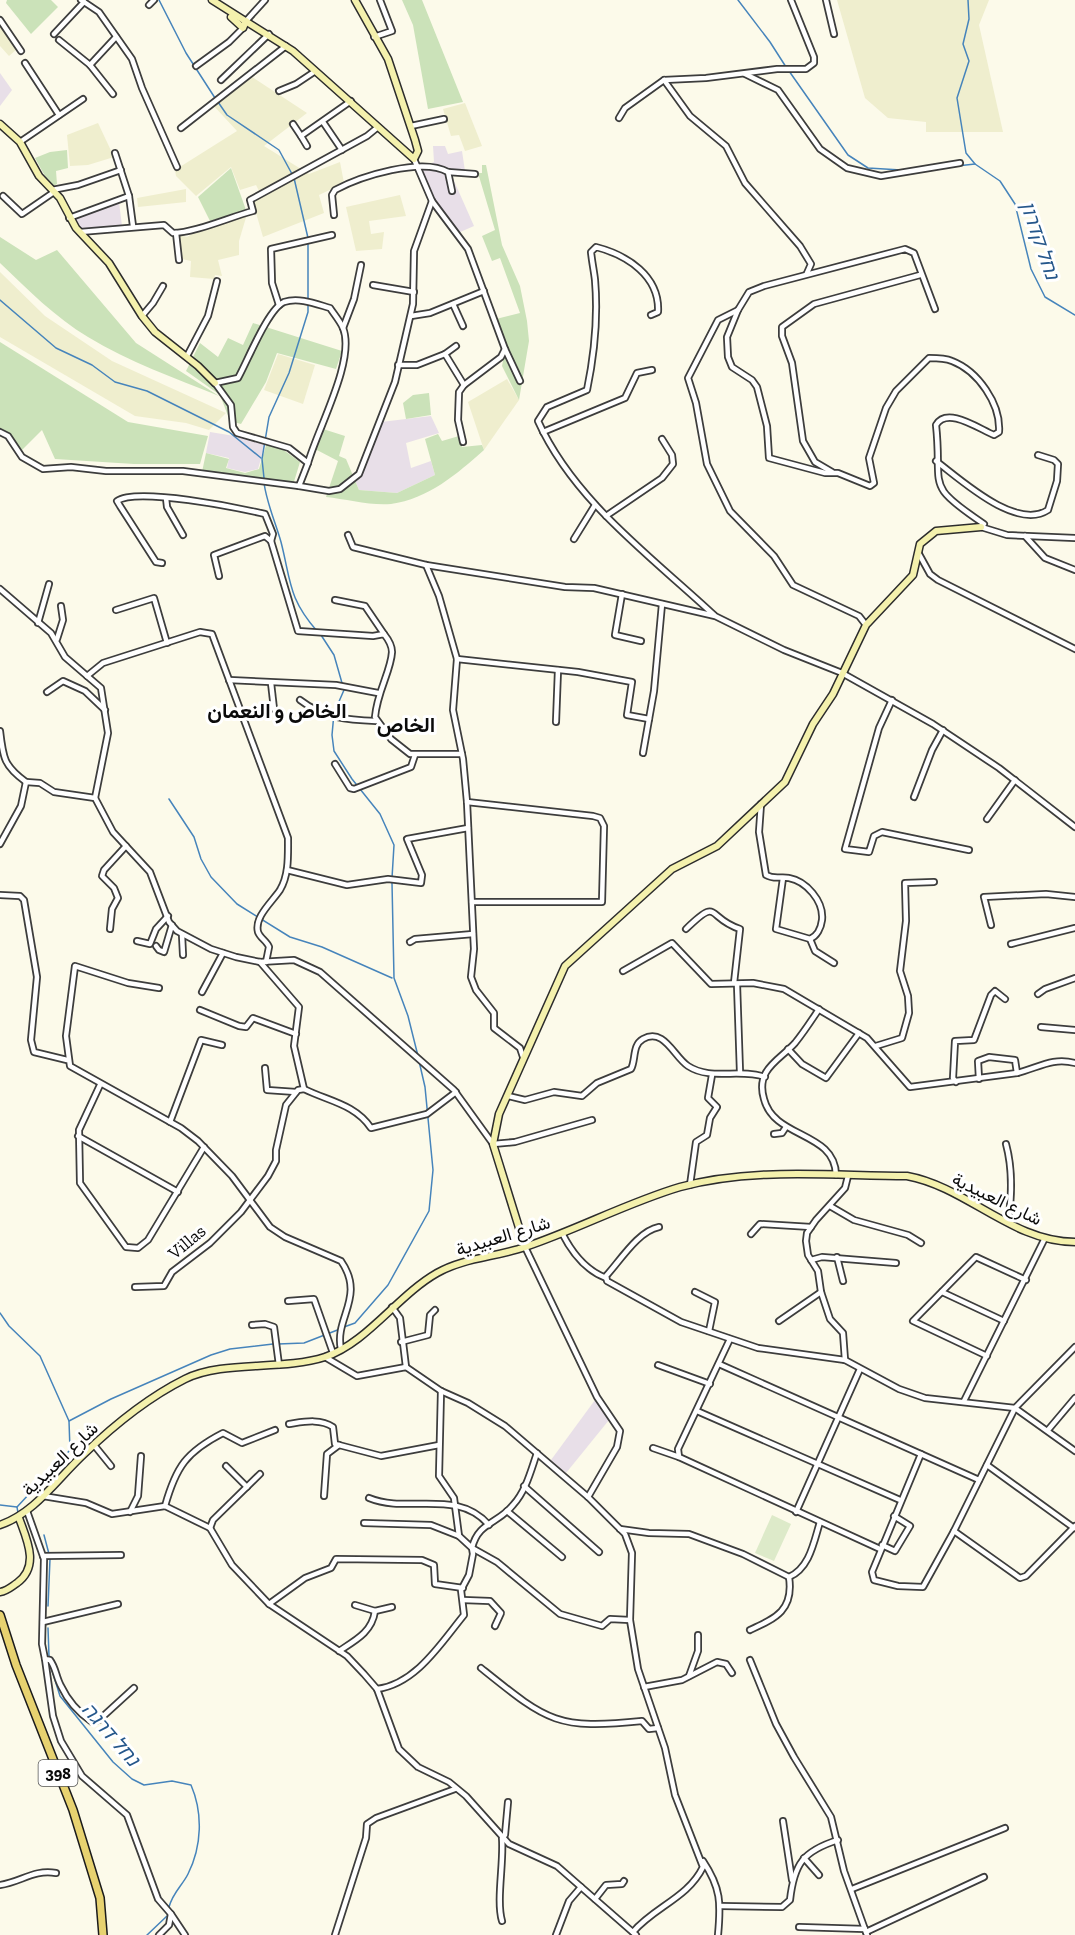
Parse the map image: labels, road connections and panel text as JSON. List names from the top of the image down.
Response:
{
  "streets": {
    "main road": ["398"],
    "street": ["شارع العبيدية", "Villas"]
  },
  "districts": ["الخاص و النعمان", "الخاص"],
  "water": ["נחל קדרון", "נחל דרגה"]
}
